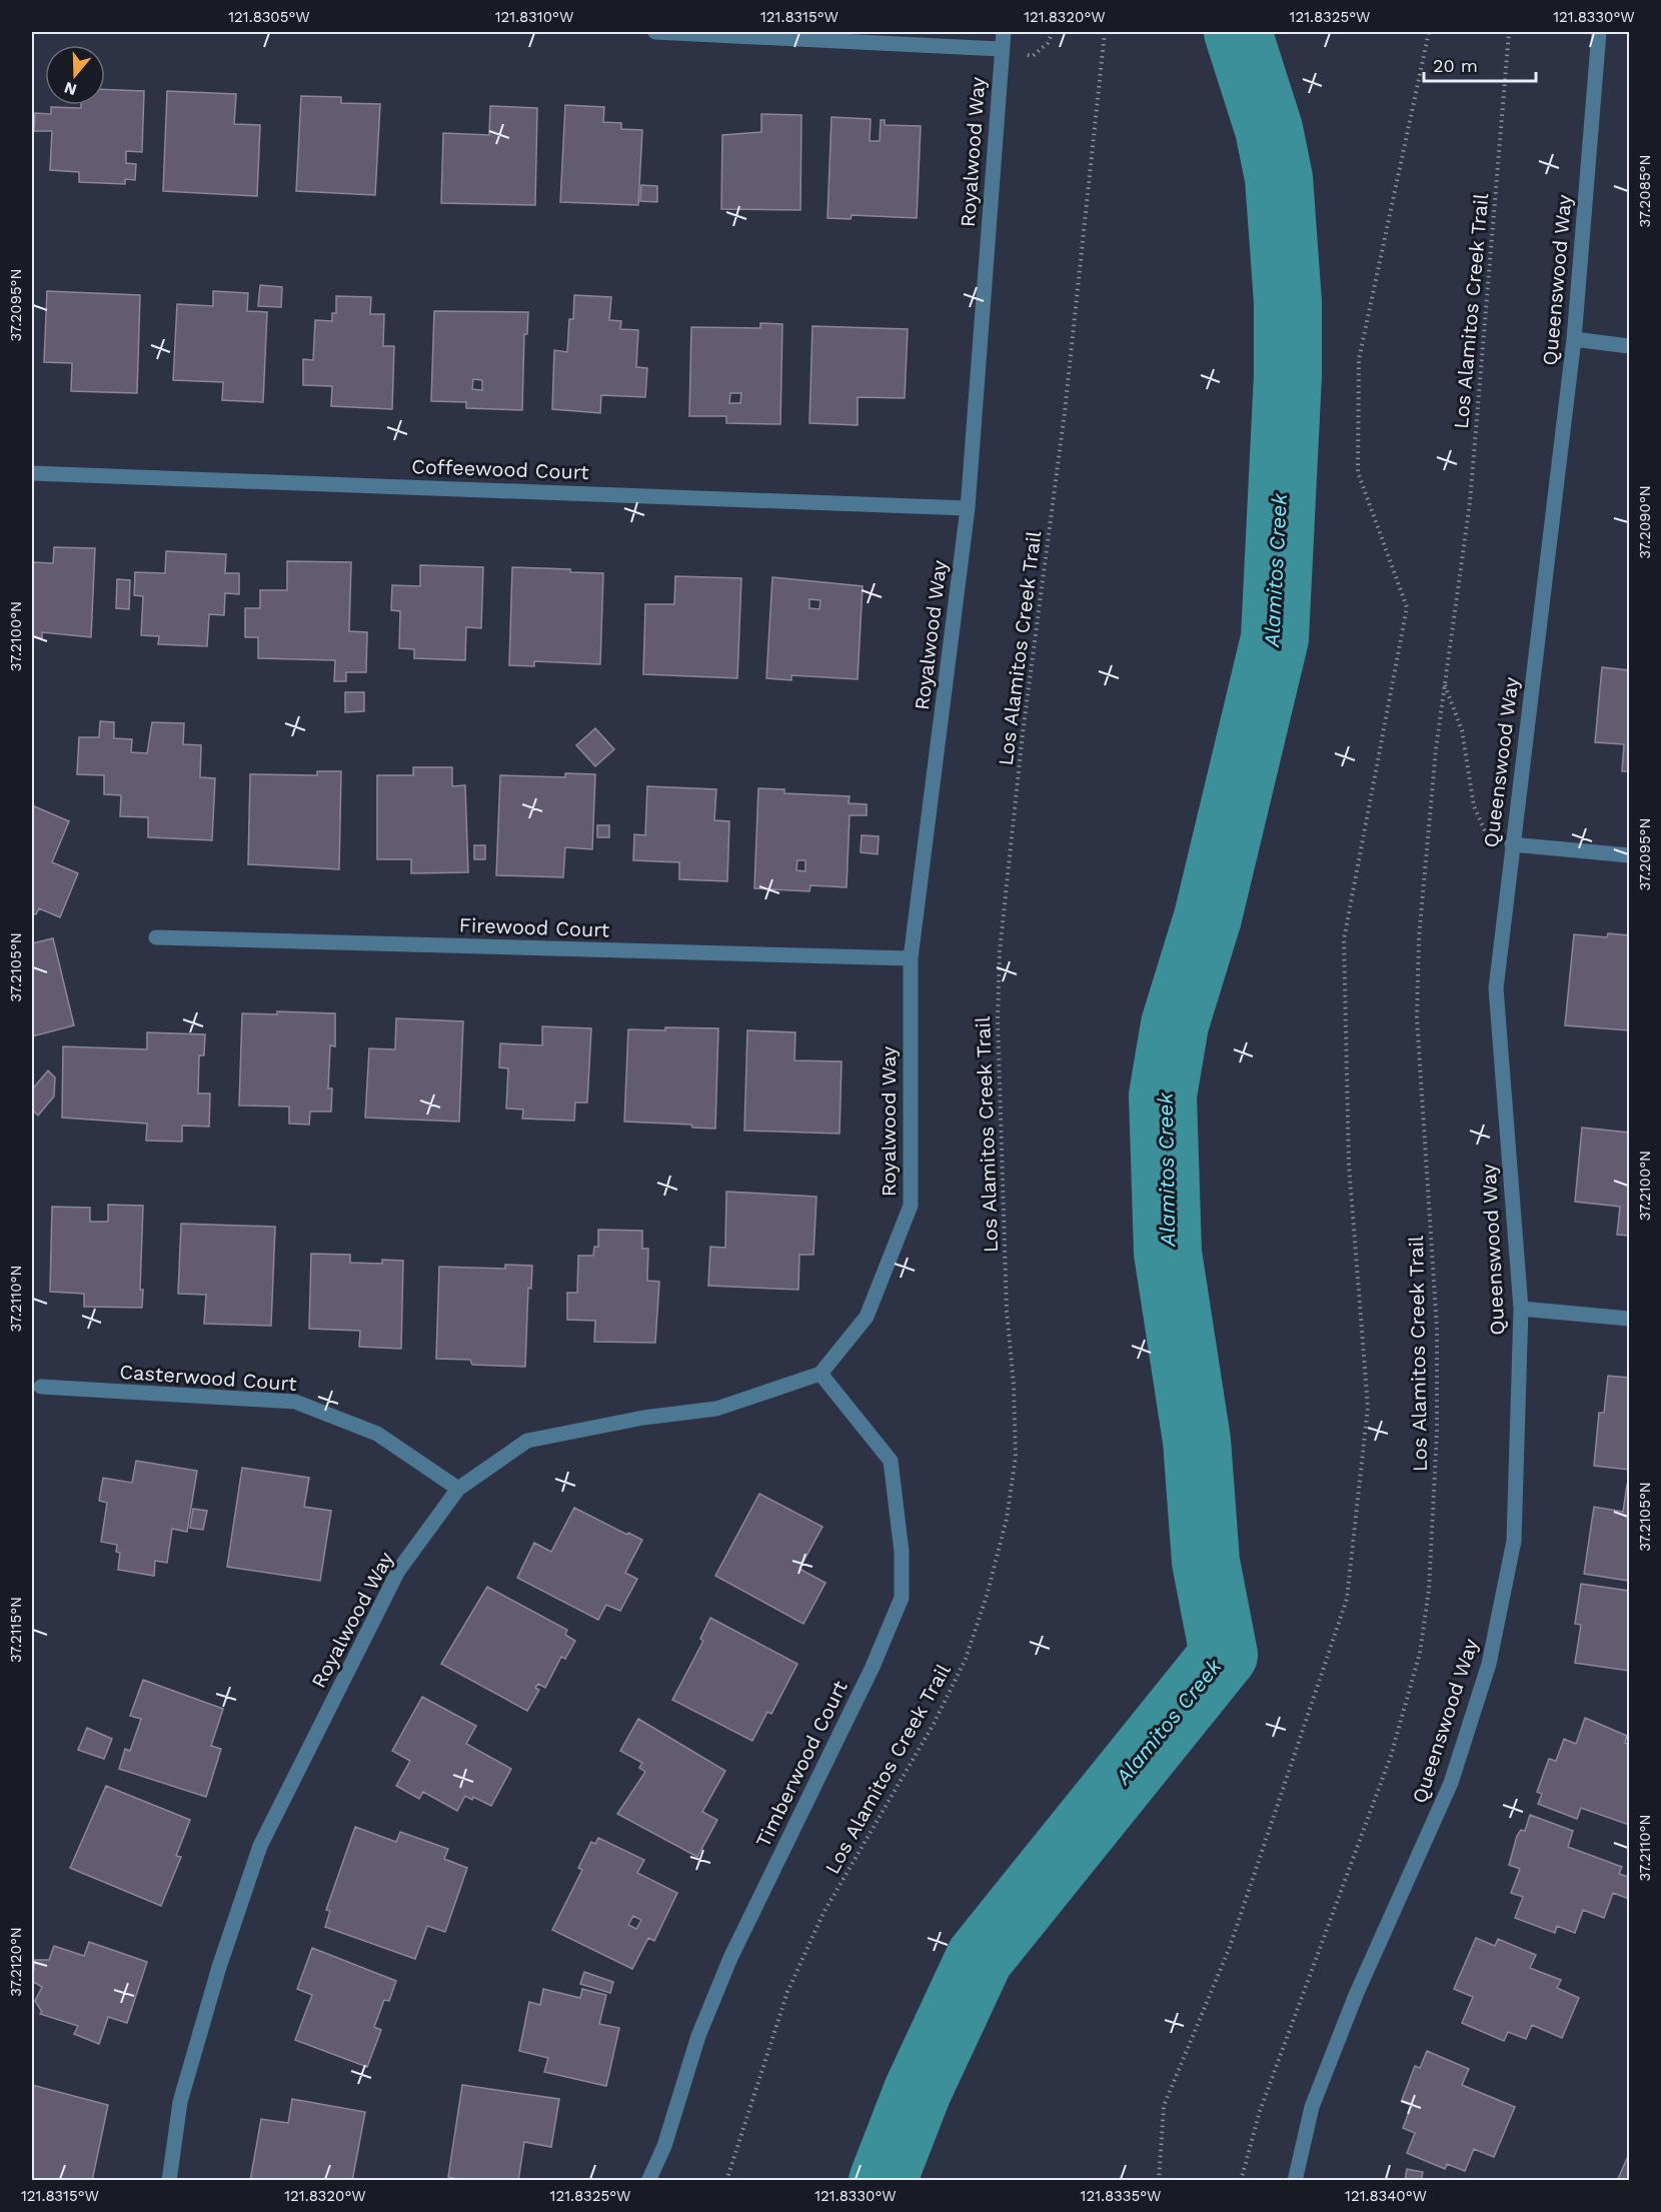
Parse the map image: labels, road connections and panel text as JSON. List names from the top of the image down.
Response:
{
  "streets": {
    "street": [
      "Royalwood Way",
      "Queenswood Way",
      "Coffeewood Court",
      "Firewood Court",
      "Casterwood Court",
      "Timberwood Court"
    ],
    "path": ["Los Alamitos Creek Trail"]
  },
  "crossings": [
    ["Royalwood Way", "Coffeewood Court"],
    ["Royalwood Way", "Firewood Court"],
    ["Royalwood Way", "Casterwood Court"],
    ["Royalwood Way", "Timberwood Court"]
  ],
  "water": ["Alamitos Creek"],
  "scale_bar": "20 m",
  "north": "bottom",
  "coordinates": [
    "121.8305°W",
    "121.8310°W",
    "121.8315°W",
    "121.8320°W",
    "121.8325°W",
    "121.8330°W",
    "37.2085°N",
    "37.2095°N",
    "37.2090°N",
    "37.2100°N",
    "37.2105°N",
    "37.2110°N",
    "37.2115°N",
    "37.2120°N",
    "121.8335°W",
    "121.8340°W"
  ]
}
